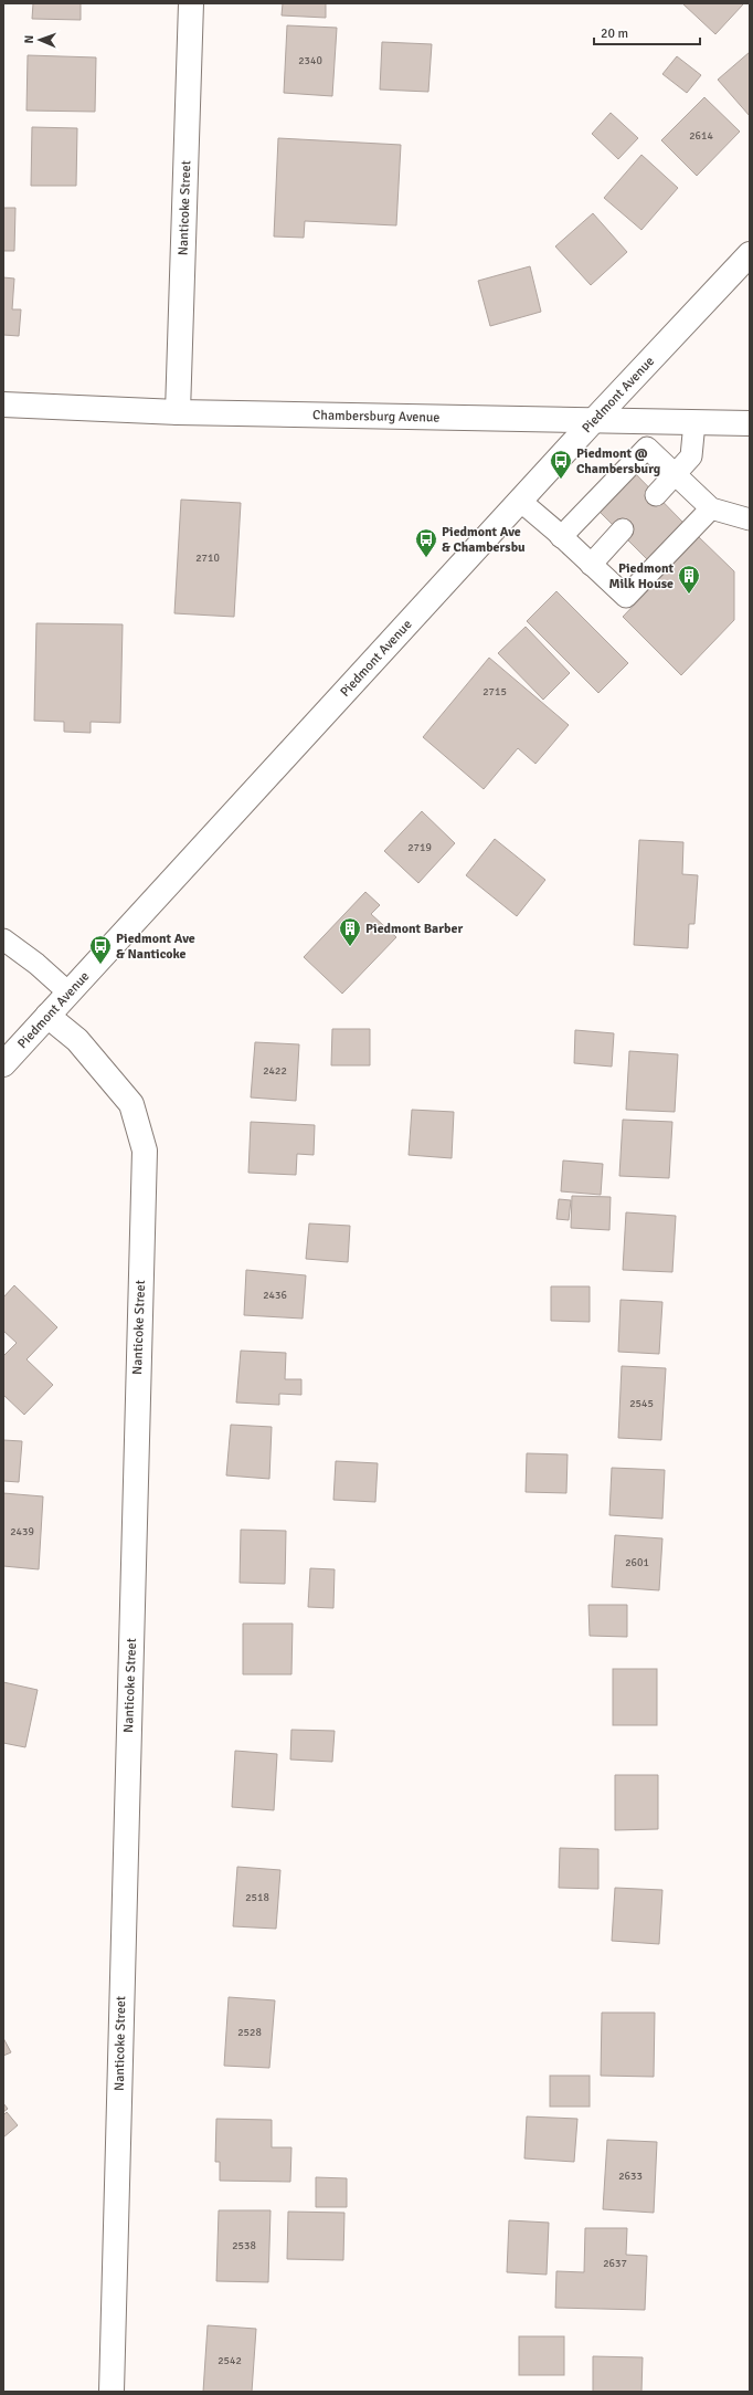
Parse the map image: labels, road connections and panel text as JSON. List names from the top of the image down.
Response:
{
  "streets": {
    "street": ["Nanticoke Street", "Piedmont Avenue", "Chambersburg Avenue"]
  },
  "crossings": [
    ["Nanticoke Street", "Piedmont Avenue"],
    ["Nanticoke Street", "Chambersburg Avenue"],
    ["Piedmont Avenue", "Chambersburg Avenue"]
  ],
  "places": {
    "bus stop": ["Piedmont @ Chambersburg", "Piedmont Ave & Chambersbu", "Piedmont Ave & Nanticoke"],
    "building": ["Piedmont Milk House", "Piedmont Barber"]
  },
  "house_numbers": [
    "2340",
    "2614",
    "2710",
    "2715",
    "2719",
    "2422",
    "2436",
    "2545",
    "2439",
    "2601",
    "2518",
    "2528",
    "2633",
    "2538",
    "2637",
    "2542"
  ],
  "scale_bar": "20 m",
  "north": "left"
}
